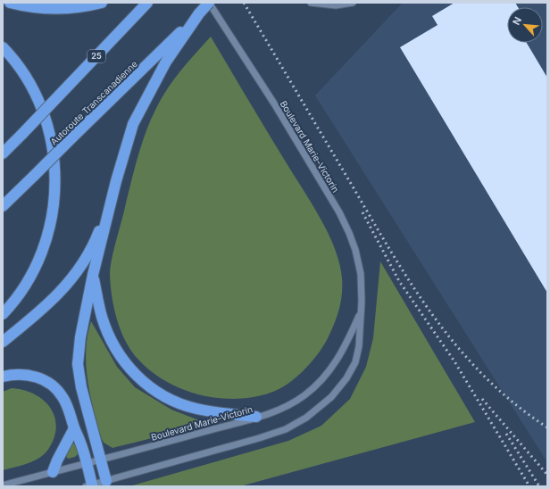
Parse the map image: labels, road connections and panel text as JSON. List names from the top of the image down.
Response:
{
  "streets": {
    "highway": ["25", "Autoroute Transcanadienne"],
    "street": ["Boulevard Marie-Victorin"]
  },
  "north": "top left"
}
